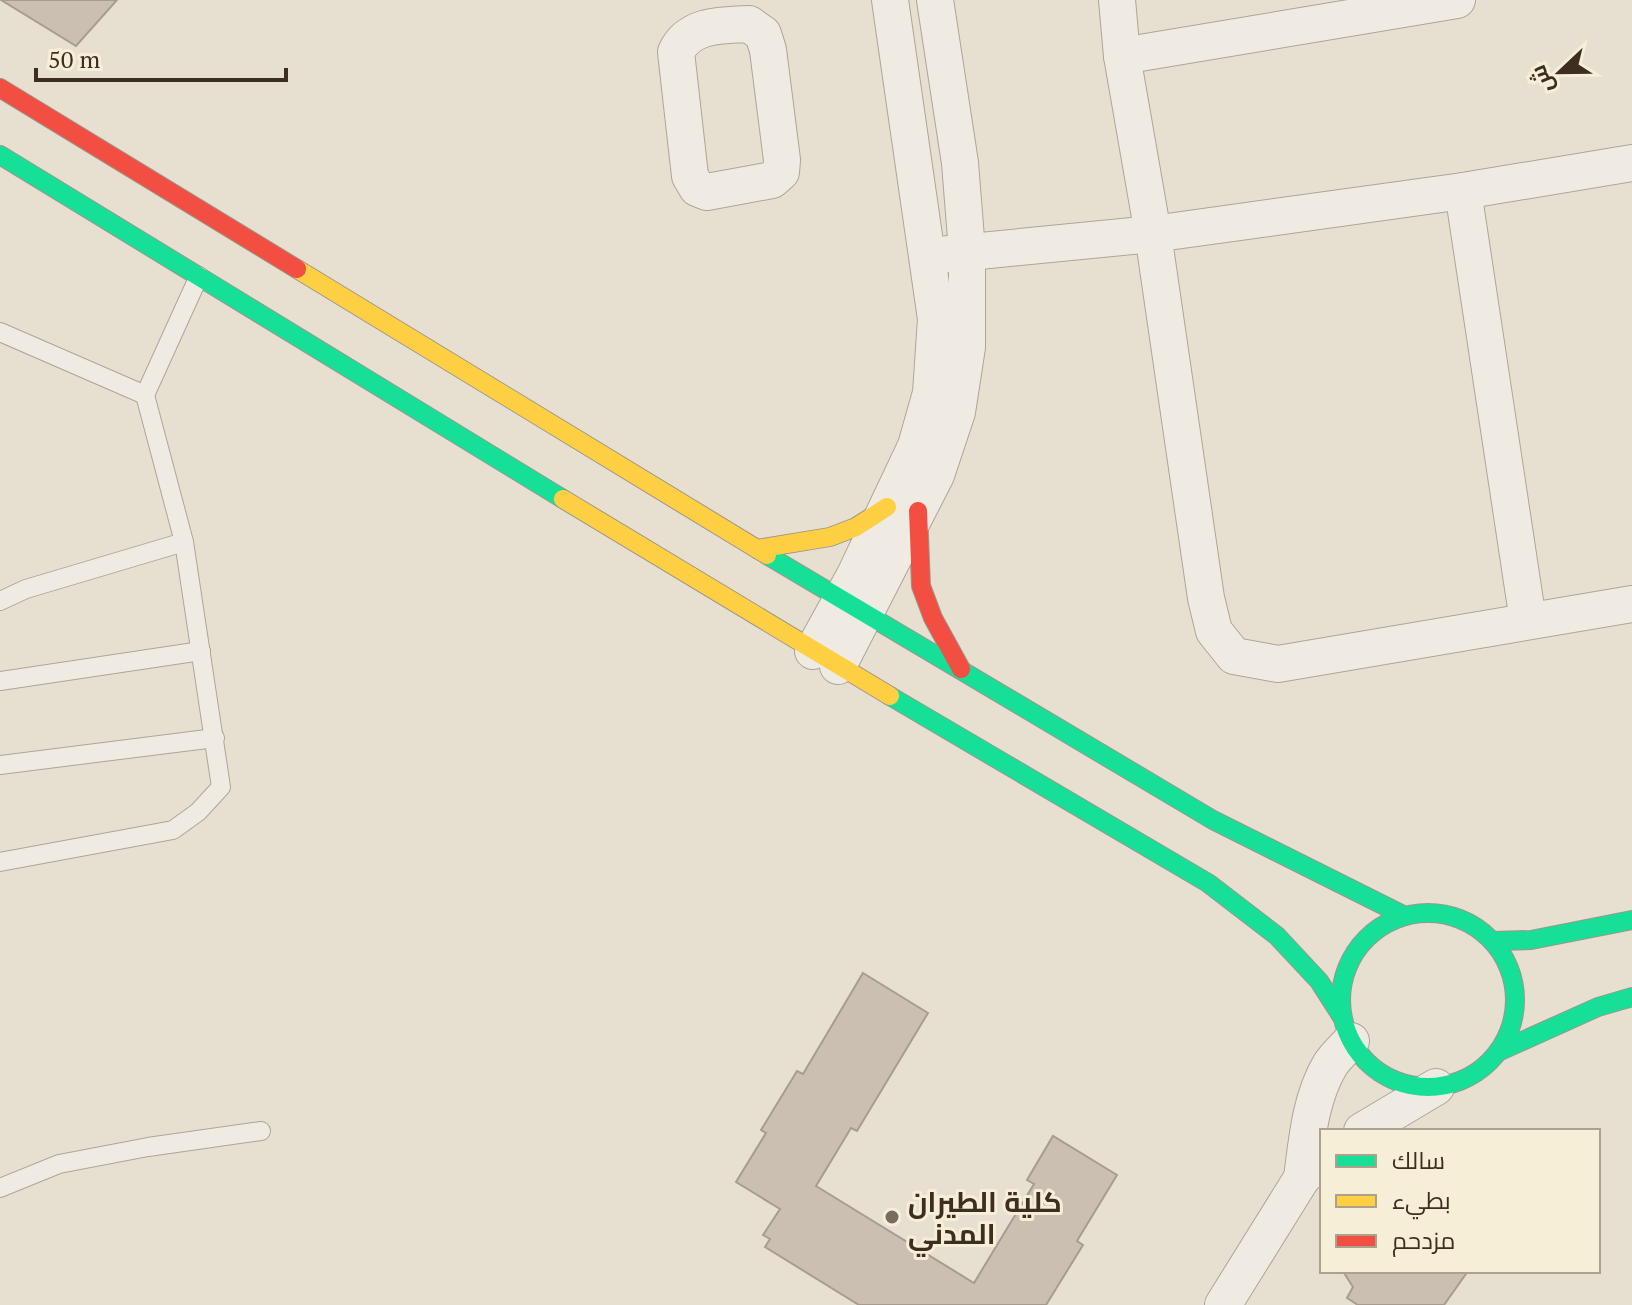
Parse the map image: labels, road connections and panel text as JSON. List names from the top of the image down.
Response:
{
  "places": ["كلية الطيران المدني"],
  "legend": ["سالك", "بطيء", "مزدحم"],
  "scale_bar": "50 m",
  "north": "left"
}
